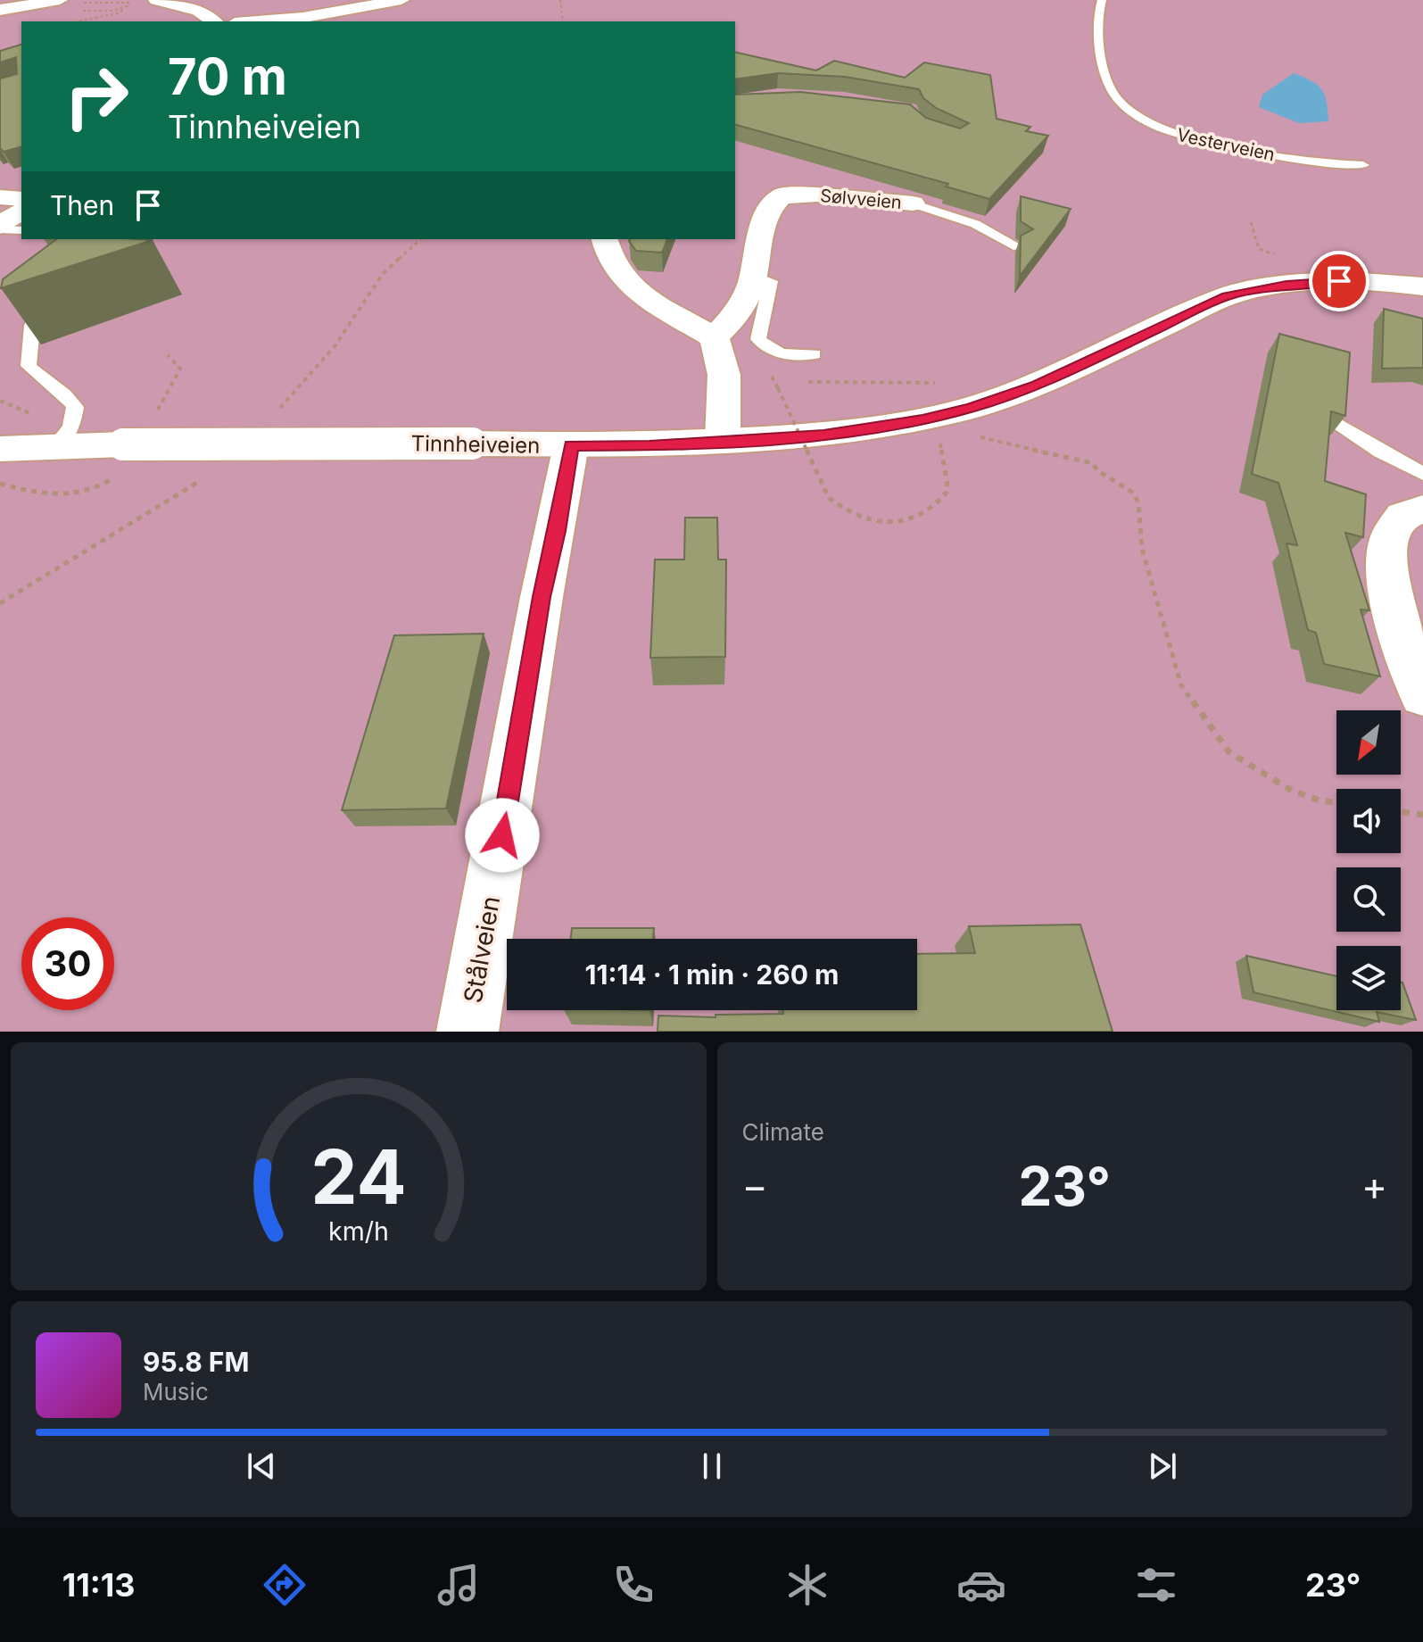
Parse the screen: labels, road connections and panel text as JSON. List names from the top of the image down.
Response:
{
  "streets": {
    "street": ["Sølvveien", "Tinnheiveien", "Stålveien"],
    "lane": ["Vesterveien"]
  },
  "crossings": [
    ["Tinnheiveien", "Stålveien"]
  ],
  "north": "bottom left",
  "page": {
    "turn": ["70 m", "Tinnheiveien"],
    "then": "Then",
    "limit": "30",
    "trip": "11:14 · 1 min · 260 m",
    "tile": "Climate",
    "heat": ["−", "23°", "+"],
    "song": ["95.8 FM", "Music"],
    "tabs": ["11:13", "23°"],
    "gauge": ["24", "km/h"]
  }
}
